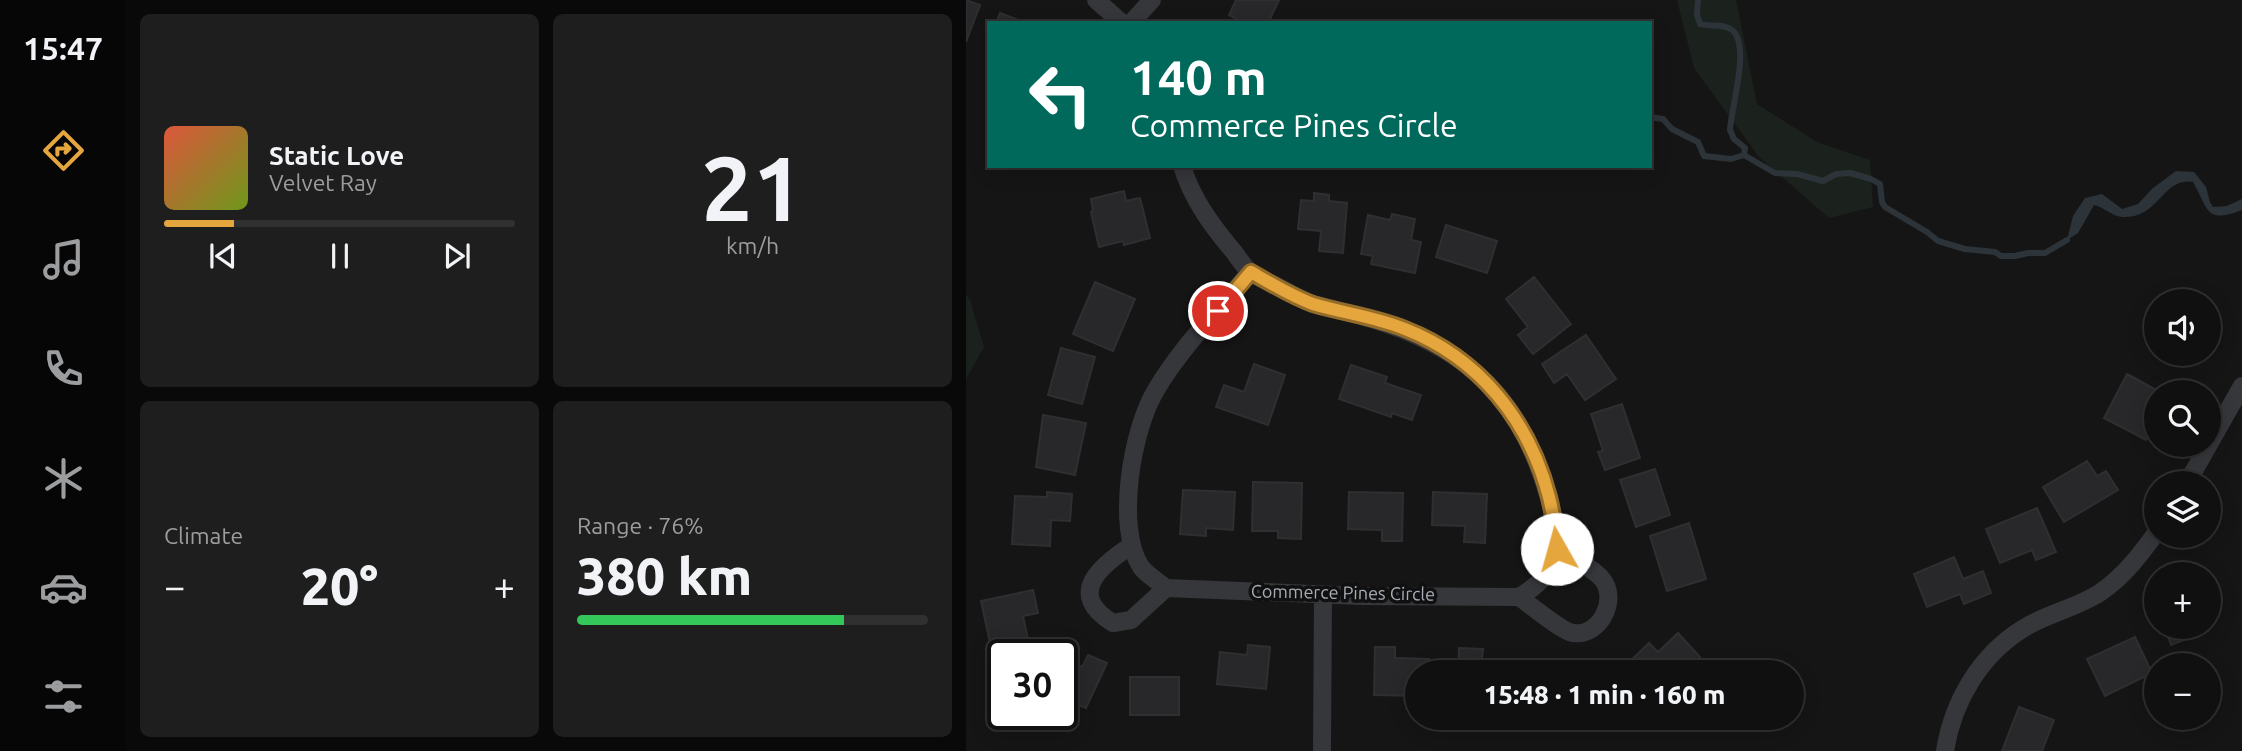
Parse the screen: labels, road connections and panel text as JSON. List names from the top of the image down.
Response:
{
  "streets": {
    "street": ["Commerce Pines Circle"]
  },
  "page": {
    "tabs": "15:47",
    "tile": [
      ["21", "km/h"],
      "Climate",
      ["Range · 76%", "380 km"]
    ],
    "turn": ["140 m", "Commerce Pines Circle"],
    "song": ["Static Love", "Velvet Ray"],
    "map_buttons": ["+", "−"],
    "heat": ["−", "20°", "+"],
    "limit": "30",
    "trip": "15:48 · 1 min · 160 m"
  }
}
